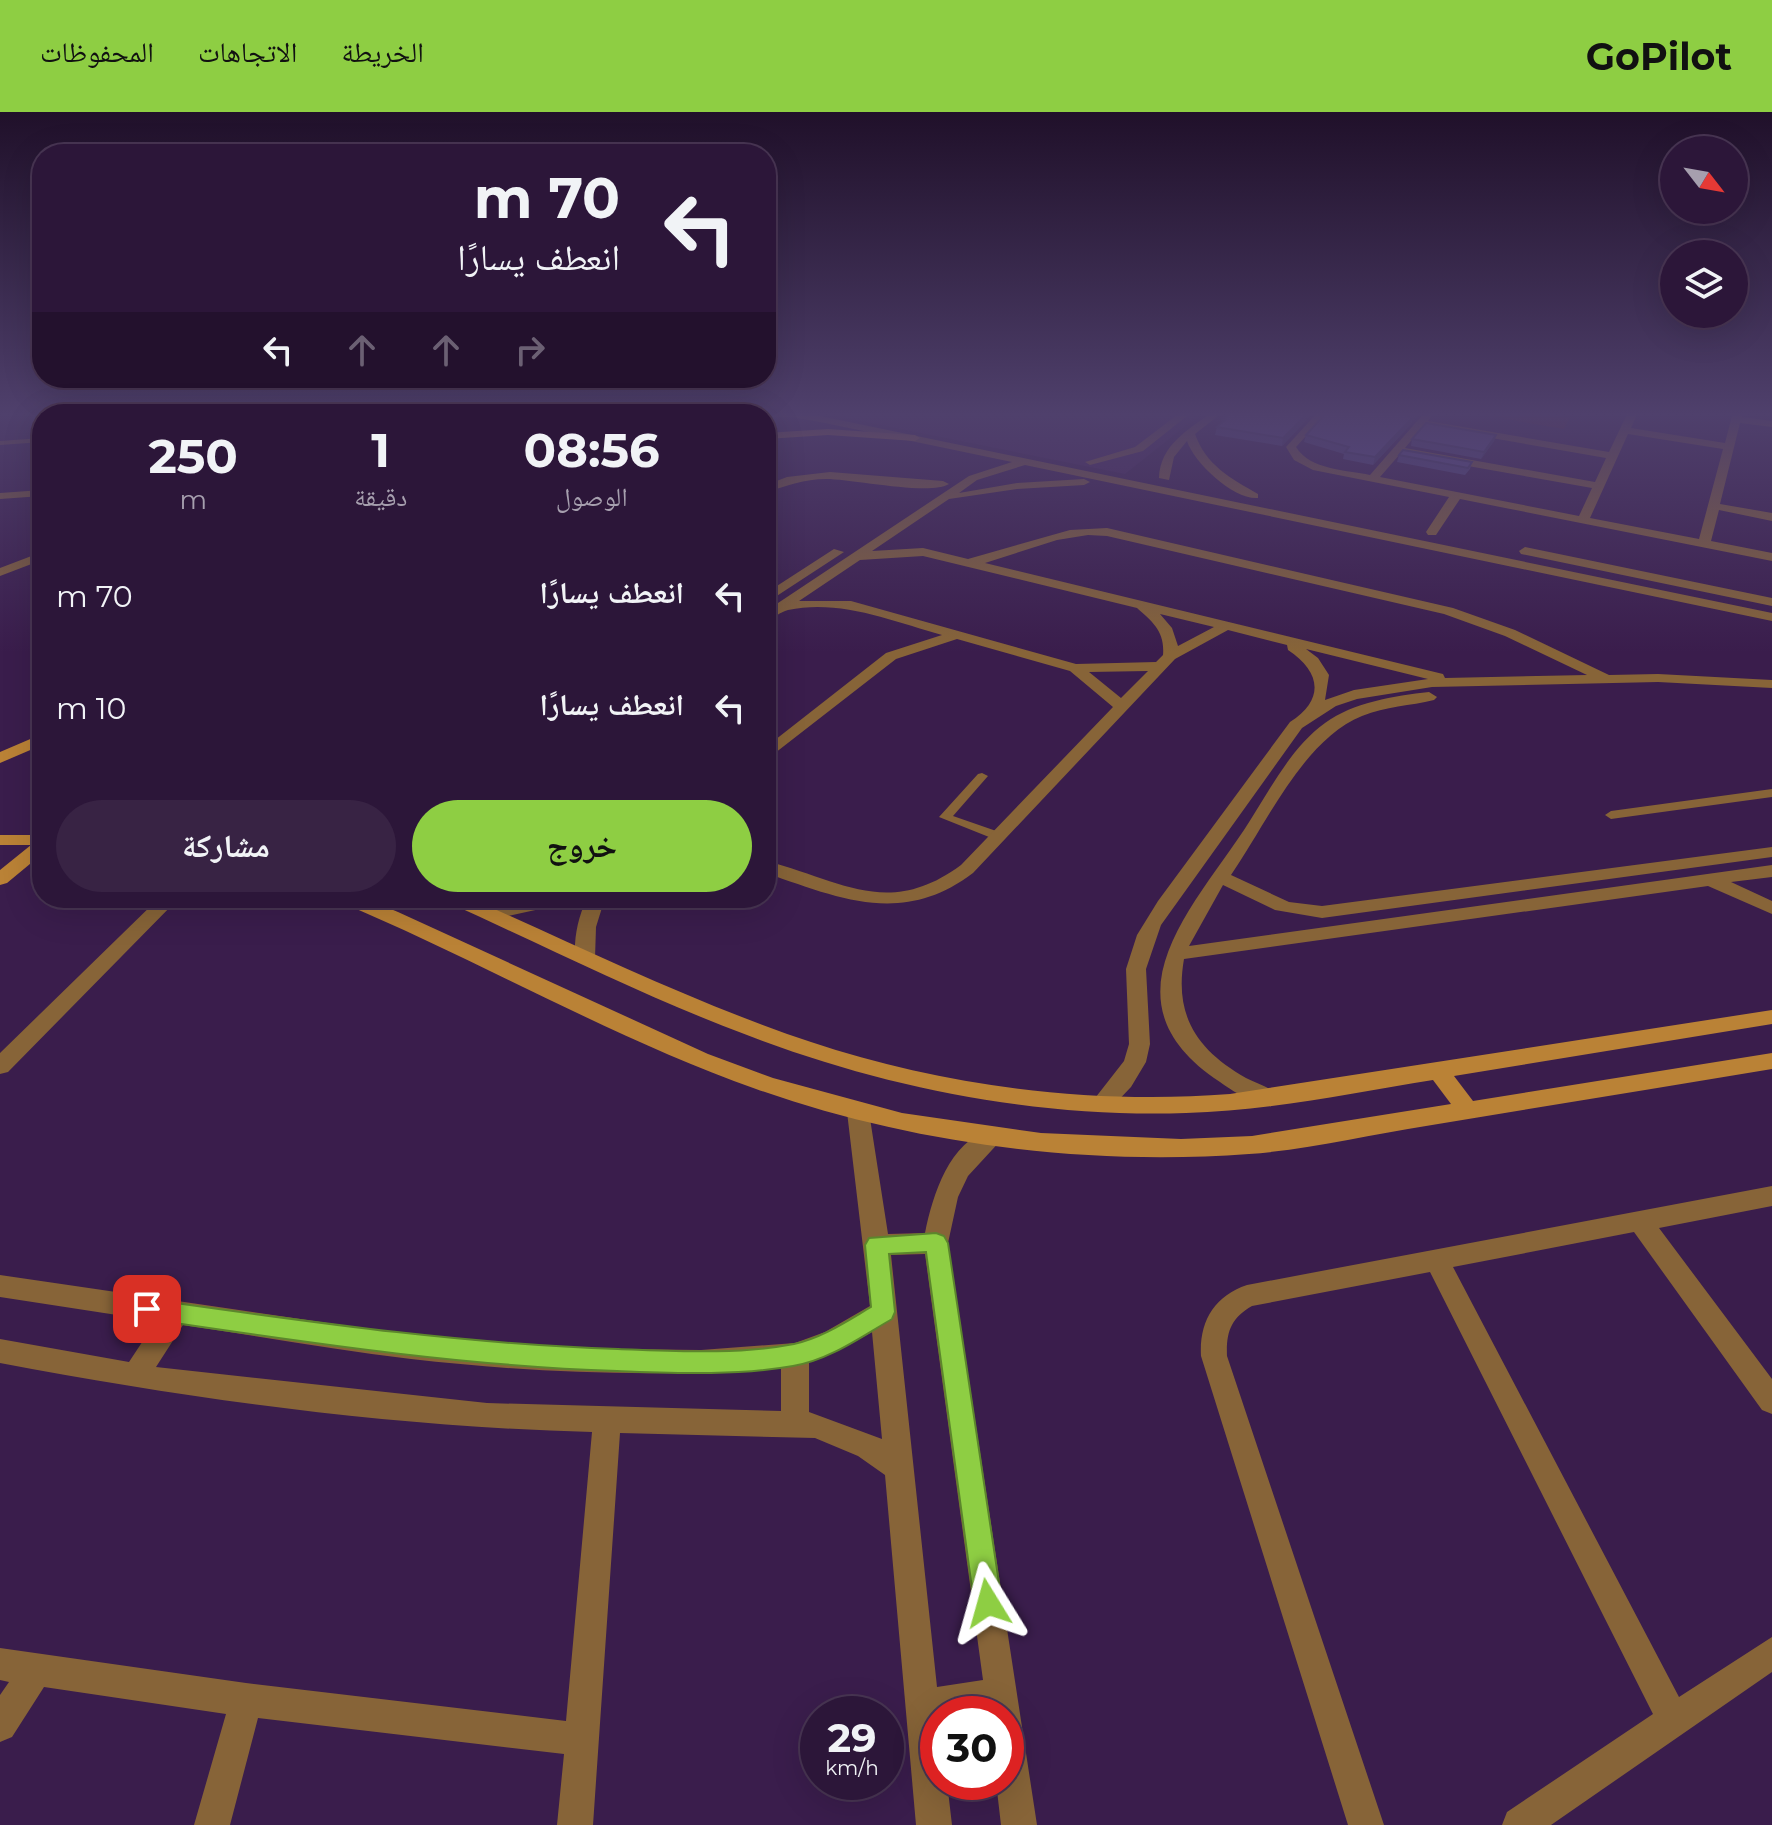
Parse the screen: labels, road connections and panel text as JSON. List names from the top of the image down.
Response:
{
  "north": "bottom right",
  "page": {
    "header": "GoPilot",
    "nav": ["الخريطة", "الاتجاهات", "المحفوظات"],
    "turn": ["70 m", "انعطف يسارًا"],
    "eta": [
      "08:56",
      "الوصول",
      "1",
      "دقيقة",
      "250",
      "m"
    ],
    "list": [
      {
        "name": "انعطف يسارًا",
        "value": "70 m"
      },
      {
        "name": "انعطف يسارًا",
        "value": "10 m"
      }
    ],
    "buttons": ["خروج", "مشاركة"],
    "speed": "29 km/h",
    "limit": "30"
  }
}
